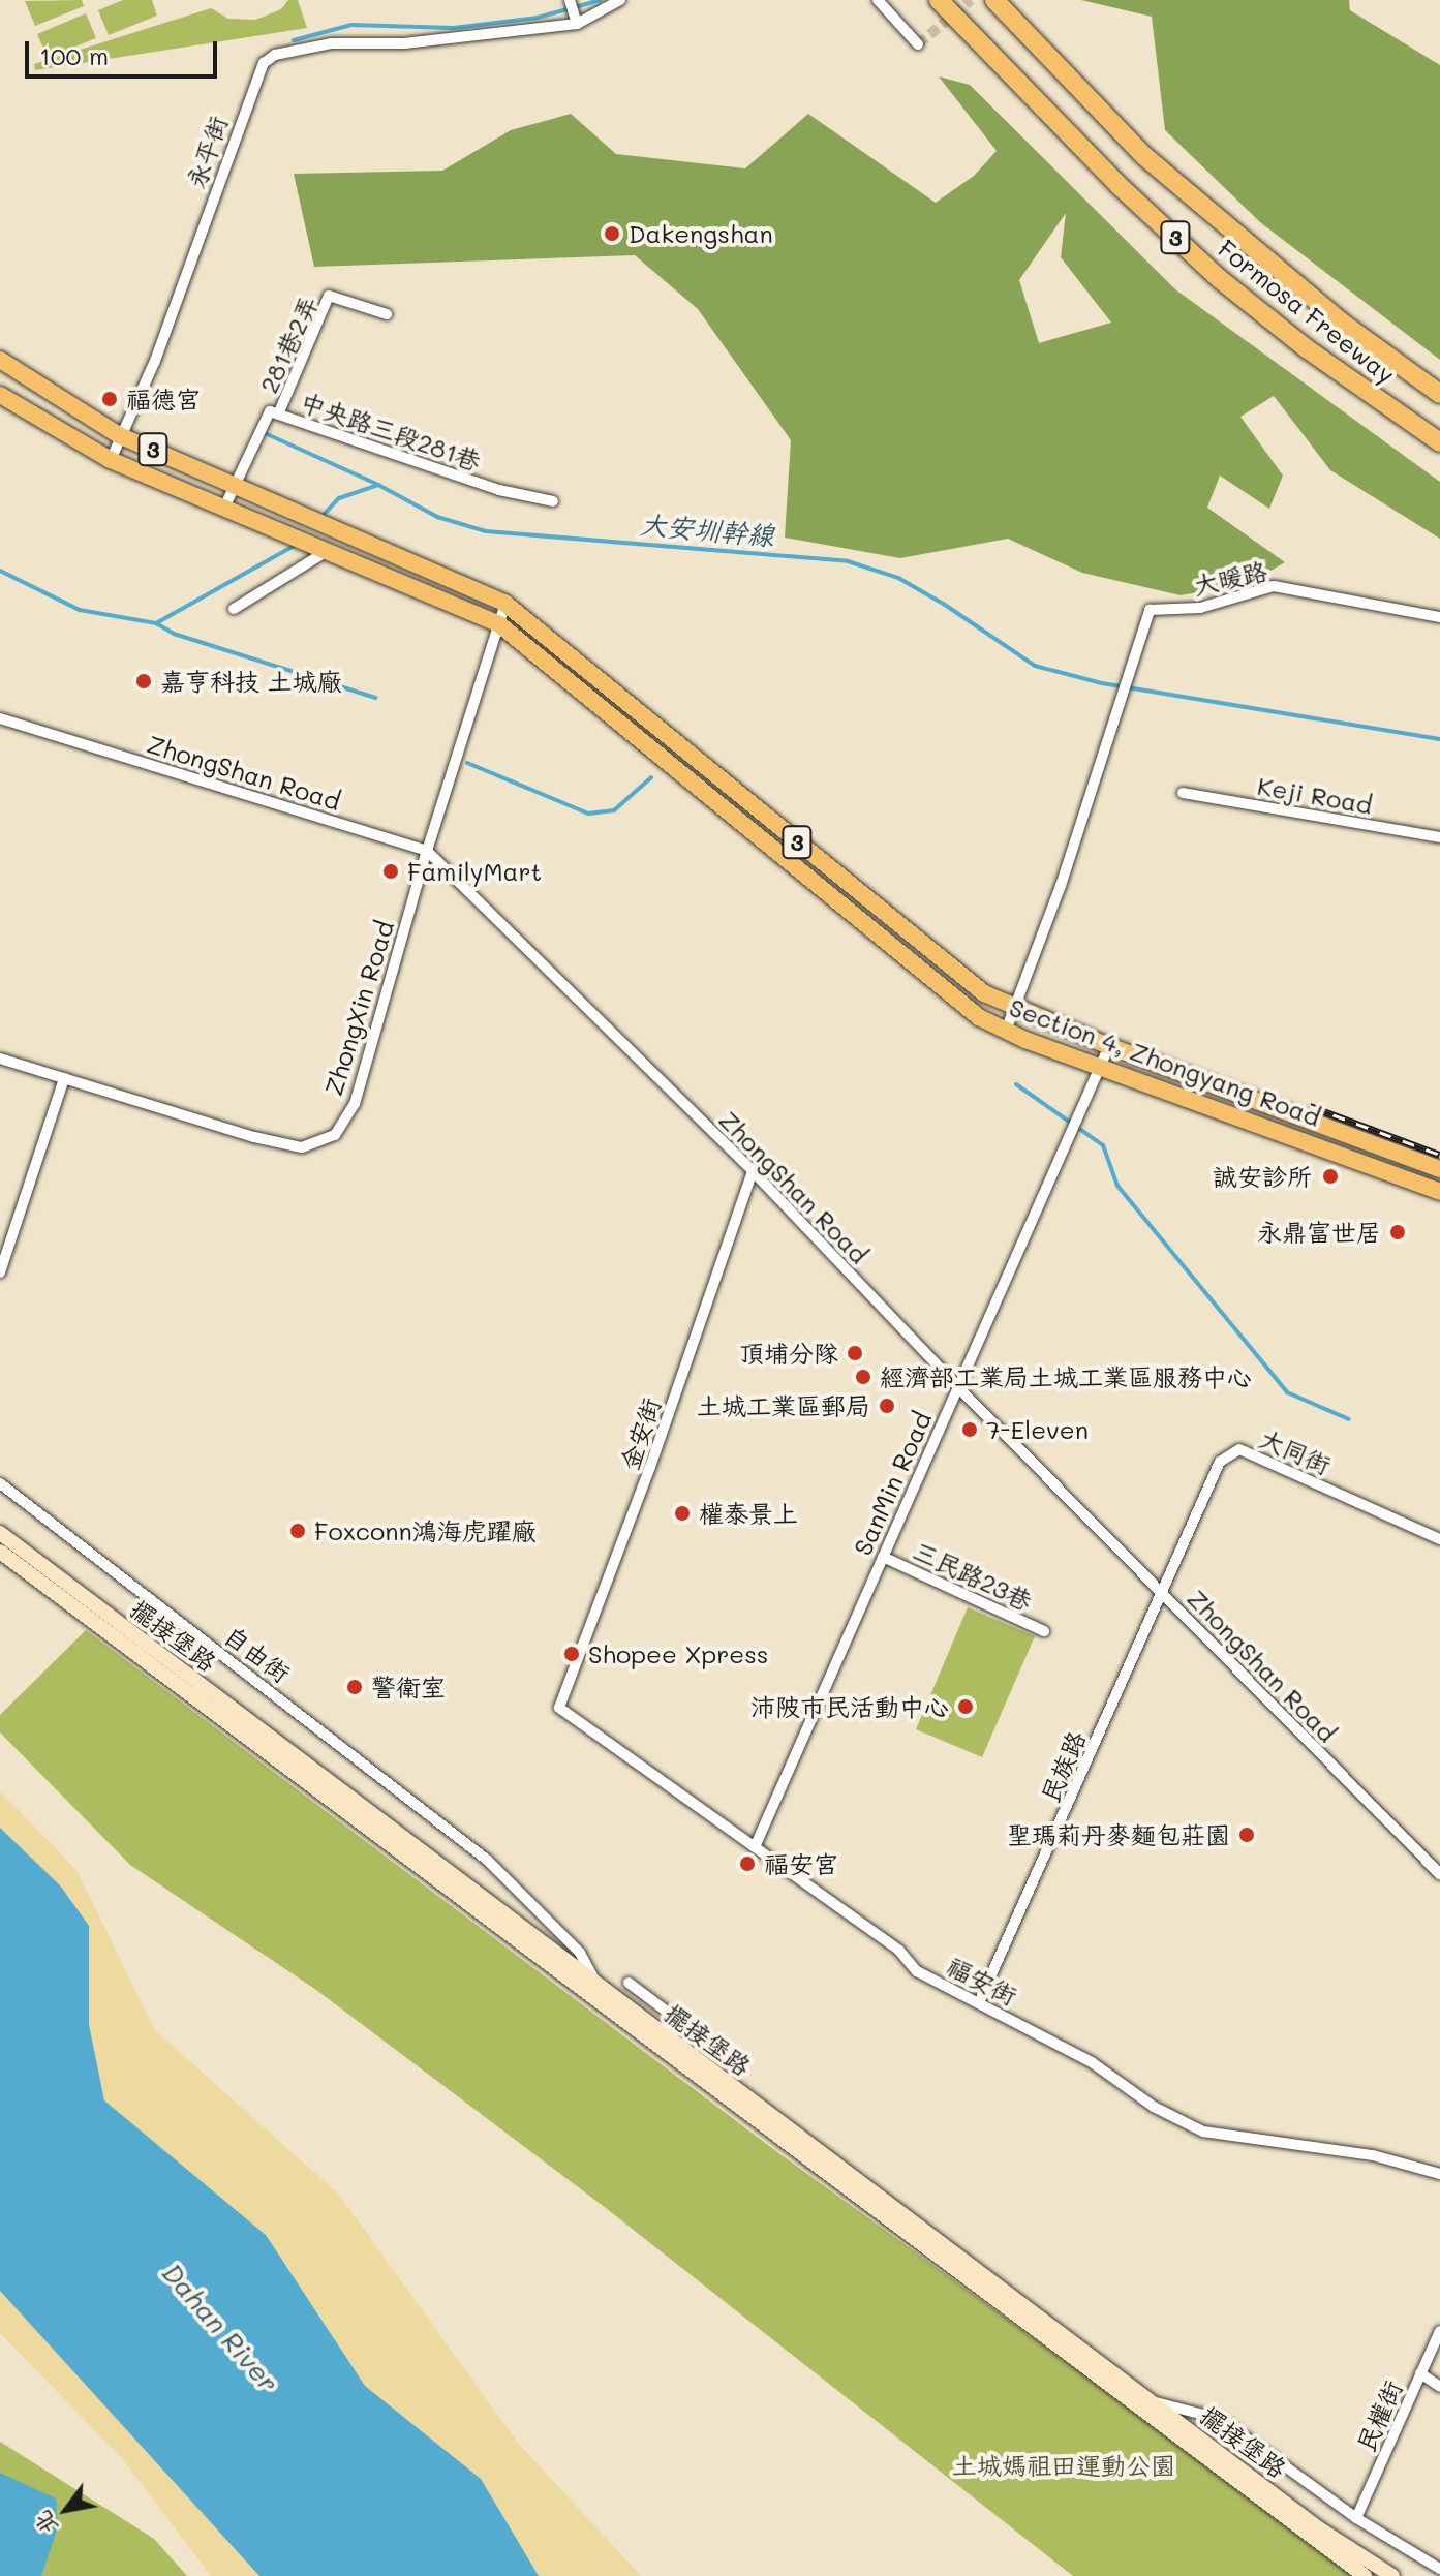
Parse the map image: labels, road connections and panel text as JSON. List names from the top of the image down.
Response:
{
  "streets": {
    "highway": ["3", "Formosa Freeway"],
    "main road": ["Section 4, Zhongyang Road"],
    "street": [
      "永平街",
      "281巷2弄",
      "中央路三段281巷",
      "大暖路",
      "ZhongShan Road",
      "Keji Road",
      "ZhongXin Road",
      "金安街",
      "大同街",
      "SanMin Road",
      "三民路23巷",
      "擺接堡路",
      "自由街",
      "民族路",
      "福安街",
      "民權街"
    ]
  },
  "crossings": [
    ["永平街", "3"],
    ["3", "中央路三段281巷"],
    ["3", "Section 4, Zhongyang Road"],
    ["281巷2弄", "中央路三段281巷"],
    ["中央路三段281巷", "Section 4, Zhongyang Road"],
    ["大暖路", "Section 4, Zhongyang Road"],
    ["ZhongShan Road", "ZhongXin Road"],
    ["ZhongShan Road", "金安街"],
    ["ZhongShan Road", "大同街"],
    ["ZhongShan Road", "SanMin Road"],
    ["ZhongShan Road", "民族路"],
    ["ZhongXin Road", "Section 4, Zhongyang Road"],
    ["Section 4, Zhongyang Road", "SanMin Road"],
    ["金安街", "福安街"],
    ["大同街", "民族路"],
    ["SanMin Road", "三民路23巷"],
    ["SanMin Road", "福安街"],
    ["擺接堡路", "自由街"],
    ["民族路", "福安街"]
  ],
  "water": ["大安圳幹線", "Dahan River"],
  "parks": ["土城媽祖田運動公園"],
  "places": [
    "Dakengshan",
    "福德宮",
    "嘉亨科技 土城廠",
    "FamilyMart",
    "誠安診所",
    "永鼎富世居",
    "頂埔分隊",
    "經濟部工業局土城工業區服務中心",
    "土城工業區郵局",
    "7-Eleven",
    "權泰景上",
    "Foxconn鴻海虎躍廠",
    "Shopee Xpress",
    "警衛室",
    "沛陂市民活動中心",
    "聖瑪莉丹麥麵包莊園",
    "福安宮"
  ],
  "scale_bar": "100 m",
  "north": "bottom left"
}
